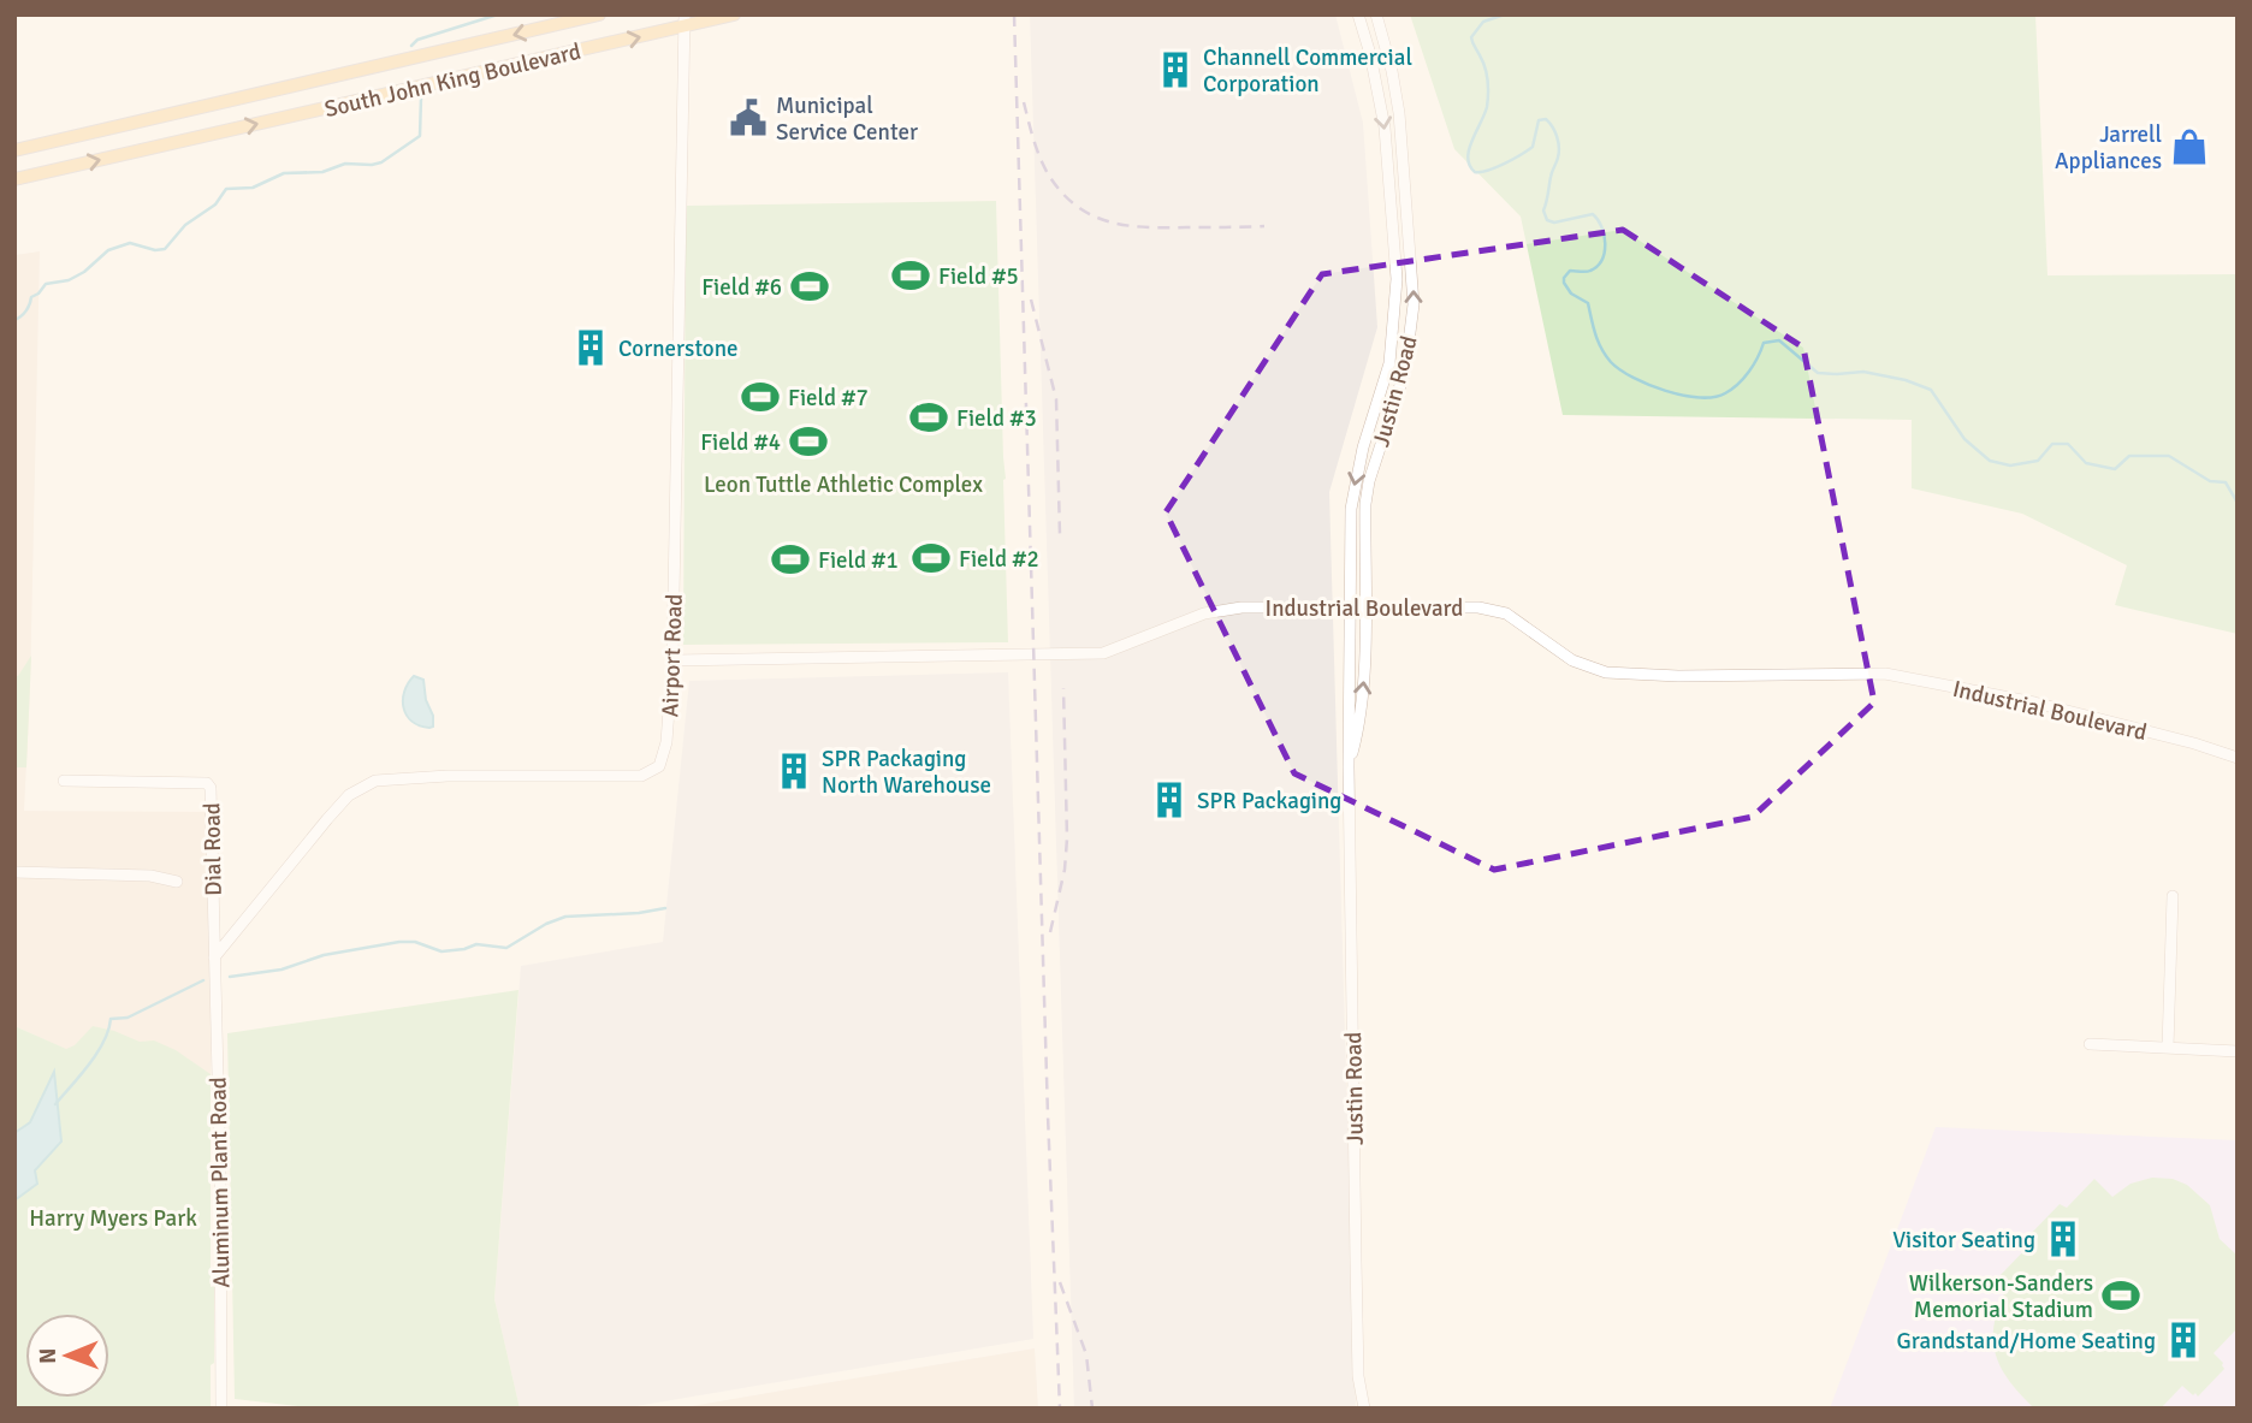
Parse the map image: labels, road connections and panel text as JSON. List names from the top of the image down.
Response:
{
  "streets": {
    "main road": ["South John King Boulevard"],
    "street": [
      "Justin Road",
      "Industrial Boulevard",
      "Airport Road",
      "Dial Road",
      "Aluminum Plant Road"
    ]
  },
  "crossings": [
    ["South John King Boulevard", "Airport Road"],
    ["Justin Road", "Industrial Boulevard"],
    ["Industrial Boulevard", "Airport Road"],
    ["Airport Road", "Dial Road"],
    ["Airport Road", "Aluminum Plant Road"],
    ["Dial Road", "Aluminum Plant Road"]
  ],
  "parks": ["Leon Tuttle Athletic Complex", "Harry Myers Park"],
  "places": {
    "building": [
      "Channell Commercial Corporation",
      "Cornerstone",
      "SPR Packaging North Warehouse",
      "SPR Packaging",
      "Visitor Seating",
      "Grandstand/Home Seating"
    ],
    "public building": ["Municipal Service Center"],
    "shop": ["Jarrell Appliances"],
    "sports": [
      "Field #5",
      "Field #6",
      "Field #7",
      "Field #3",
      "Field #4",
      "Field #2",
      "Field #1",
      "Wilkerson-Sanders Memorial Stadium"
    ]
  },
  "north": "left"
}
